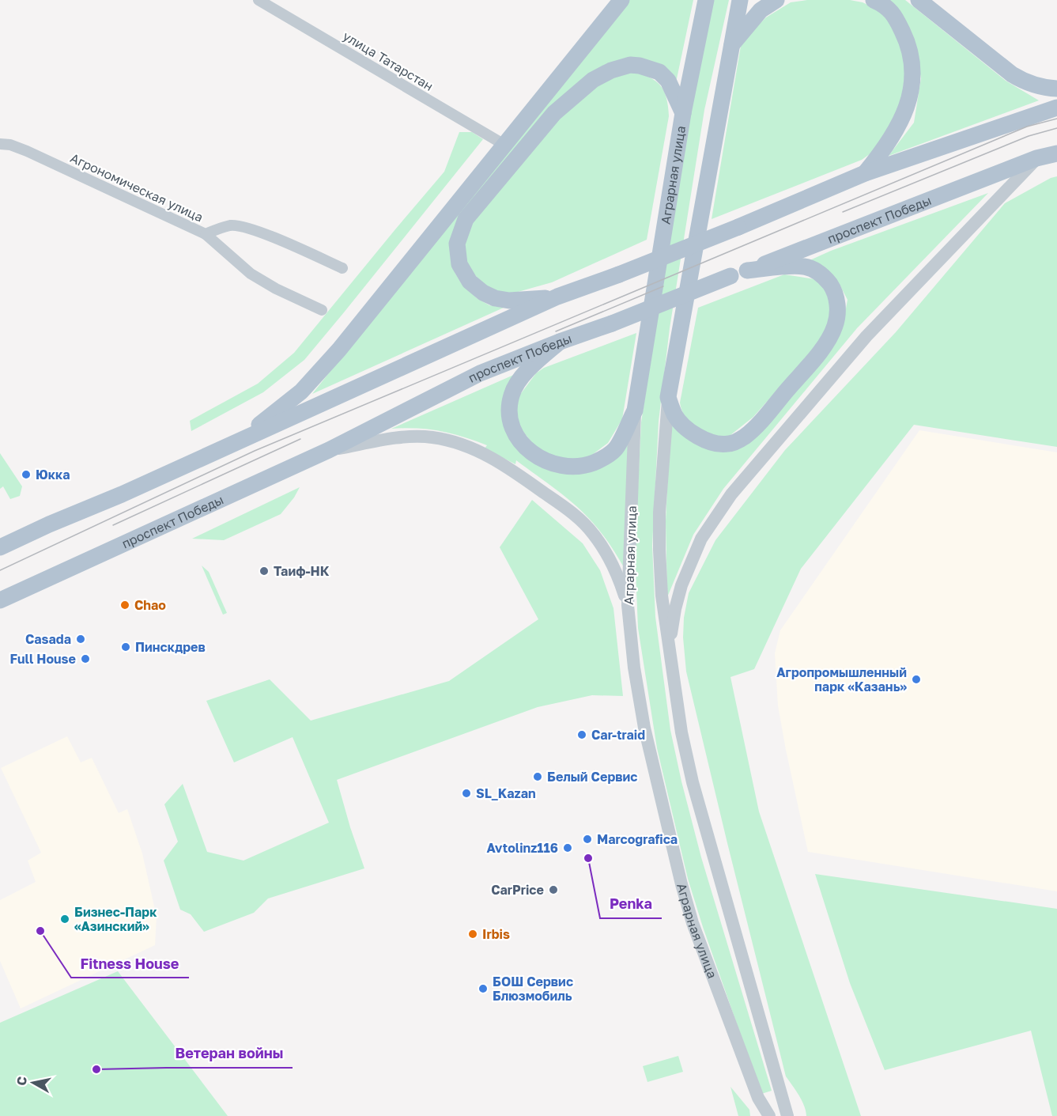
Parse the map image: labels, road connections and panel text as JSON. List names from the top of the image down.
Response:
{
  "streets": {
    "main road": ["Аграрная улица", "проспект Победы"],
    "street": ["улица Татарстан", "Агрономическая улица"]
  },
  "places": [
    "Юкка",
    "Таиф-НК",
    "Chao",
    "Casada",
    "Пинскдрев",
    "Full House",
    "Агропромышленный парк «Казань»",
    "Car-traid",
    "Белый Сервис",
    "SL_Kazan",
    "Marcografica",
    "Avtolinz116",
    "Penka",
    "CarPrice",
    "Бизнес-Парк «Азинский»",
    "Fitness House",
    "Irbis",
    "БОШ Сервис Блюзмобиль",
    "Ветеран войны"
  ],
  "north": "left"
}
